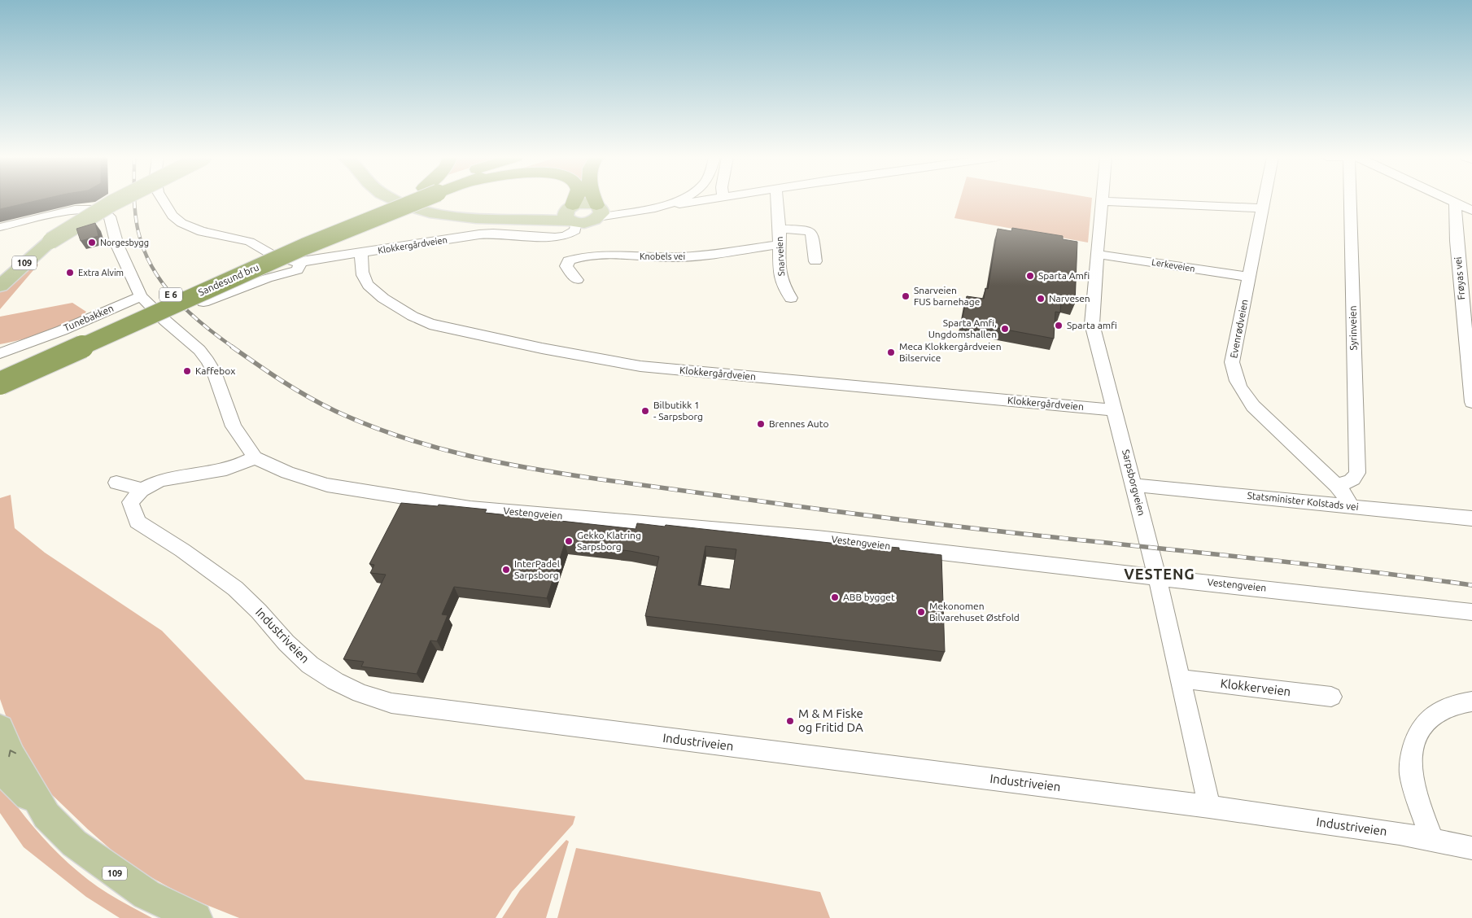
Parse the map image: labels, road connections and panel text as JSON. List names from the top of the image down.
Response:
{
  "streets": {
    "highway": ["Sandesund bru", "E 6"],
    "main road": ["109"],
    "street": [
      "Klokkergårdveien",
      "Knobels vei",
      "Snarveien",
      "Lerkeveien",
      "Frøyas vei",
      "Tunebakken",
      "Syrinveien",
      "Evenrødveien",
      "Sarpsborgveien",
      "Statsminister Kolstads vei",
      "Vestengveien",
      "Industriveien",
      "Klokkerveien"
    ]
  },
  "crossings": [
    ["Klokkergårdveien", "E 6"],
    ["Klokkergårdveien", "Sarpsborgveien"],
    ["Knobels vei", "Snarveien"],
    ["Lerkeveien", "Evenrødveien"],
    ["Lerkeveien", "Sarpsborgveien"],
    ["Syrinveien", "Evenrødveien"],
    ["Evenrødveien", "Statsminister Kolstads vei"],
    ["Sarpsborgveien", "Statsminister Kolstads vei"],
    ["Sarpsborgveien", "Vestengveien"],
    ["Sarpsborgveien", "Industriveien"],
    ["Sarpsborgveien", "Klokkerveien"],
    ["Vestengveien", "Industriveien"]
  ],
  "districts": ["VESTENG"],
  "places": [
    "Norgesbygg",
    "Extra Alvim",
    "Sparta Amfi",
    "Snarveien FUS barnehage",
    "Narvesen",
    "Sparta amfi",
    "Sparta Amfi, Ungdomshallen",
    "Meca Klokkergårdveien Bilservice",
    "Kaffebox",
    "Bilbutikk 1 - Sarpsborg",
    "Brennes Auto",
    "Gekko Klatring Sarpsborg",
    "InterPadel Sarpsborg",
    "ABB bygget",
    "Mekonomen Bilvarehuset Østfold",
    "M & M Fiske og Fritid DA"
  ]
}
